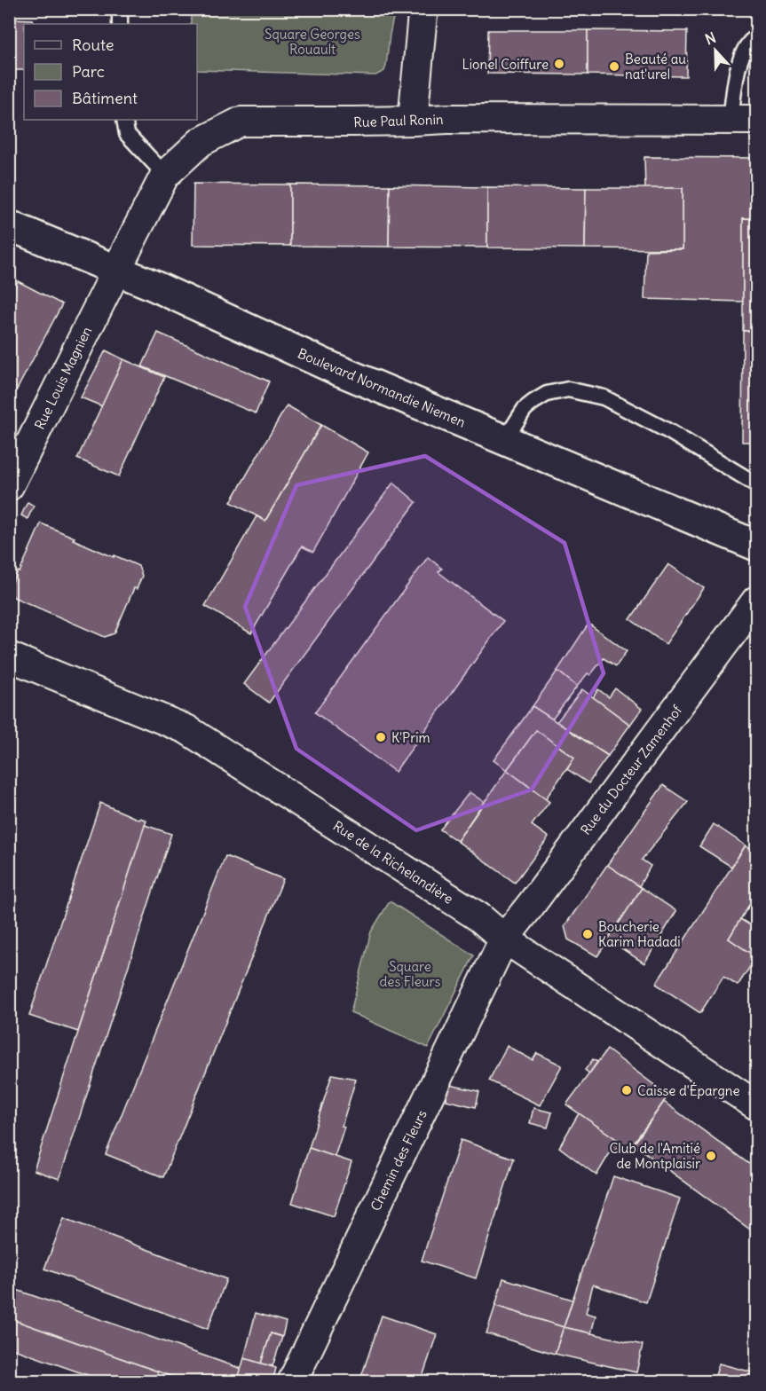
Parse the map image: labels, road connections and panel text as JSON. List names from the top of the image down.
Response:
{
  "streets": {
    "street": [
      "Rue Paul Ronin",
      "Rue Louis Magnien",
      "Boulevard Normandie Niemen",
      "Rue du Docteur Zamenhof",
      "Rue de la Richelandière",
      "Chemin des Fleurs"
    ]
  },
  "crossings": [
    ["Rue Paul Ronin", "Rue Louis Magnien"],
    ["Rue Paul Ronin", "Boulevard Normandie Niemen"],
    ["Rue Louis Magnien", "Boulevard Normandie Niemen"],
    ["Rue du Docteur Zamenhof", "Rue de la Richelandière"],
    ["Rue du Docteur Zamenhof", "Chemin des Fleurs"],
    ["Rue de la Richelandière", "Chemin des Fleurs"]
  ],
  "parks": ["Square Georges Rouault", "Square des Fleurs"],
  "places": [
    "Lionel Coiffure",
    "Beauté au nat'urel",
    "K'Prim",
    "Boucherie Karim Hadadi",
    "Caisse d'Épargne",
    "Club de l'Amitié de Montplaisir"
  ],
  "legend": ["Route", "Parc", "Bâtiment"],
  "north": "top"
}
